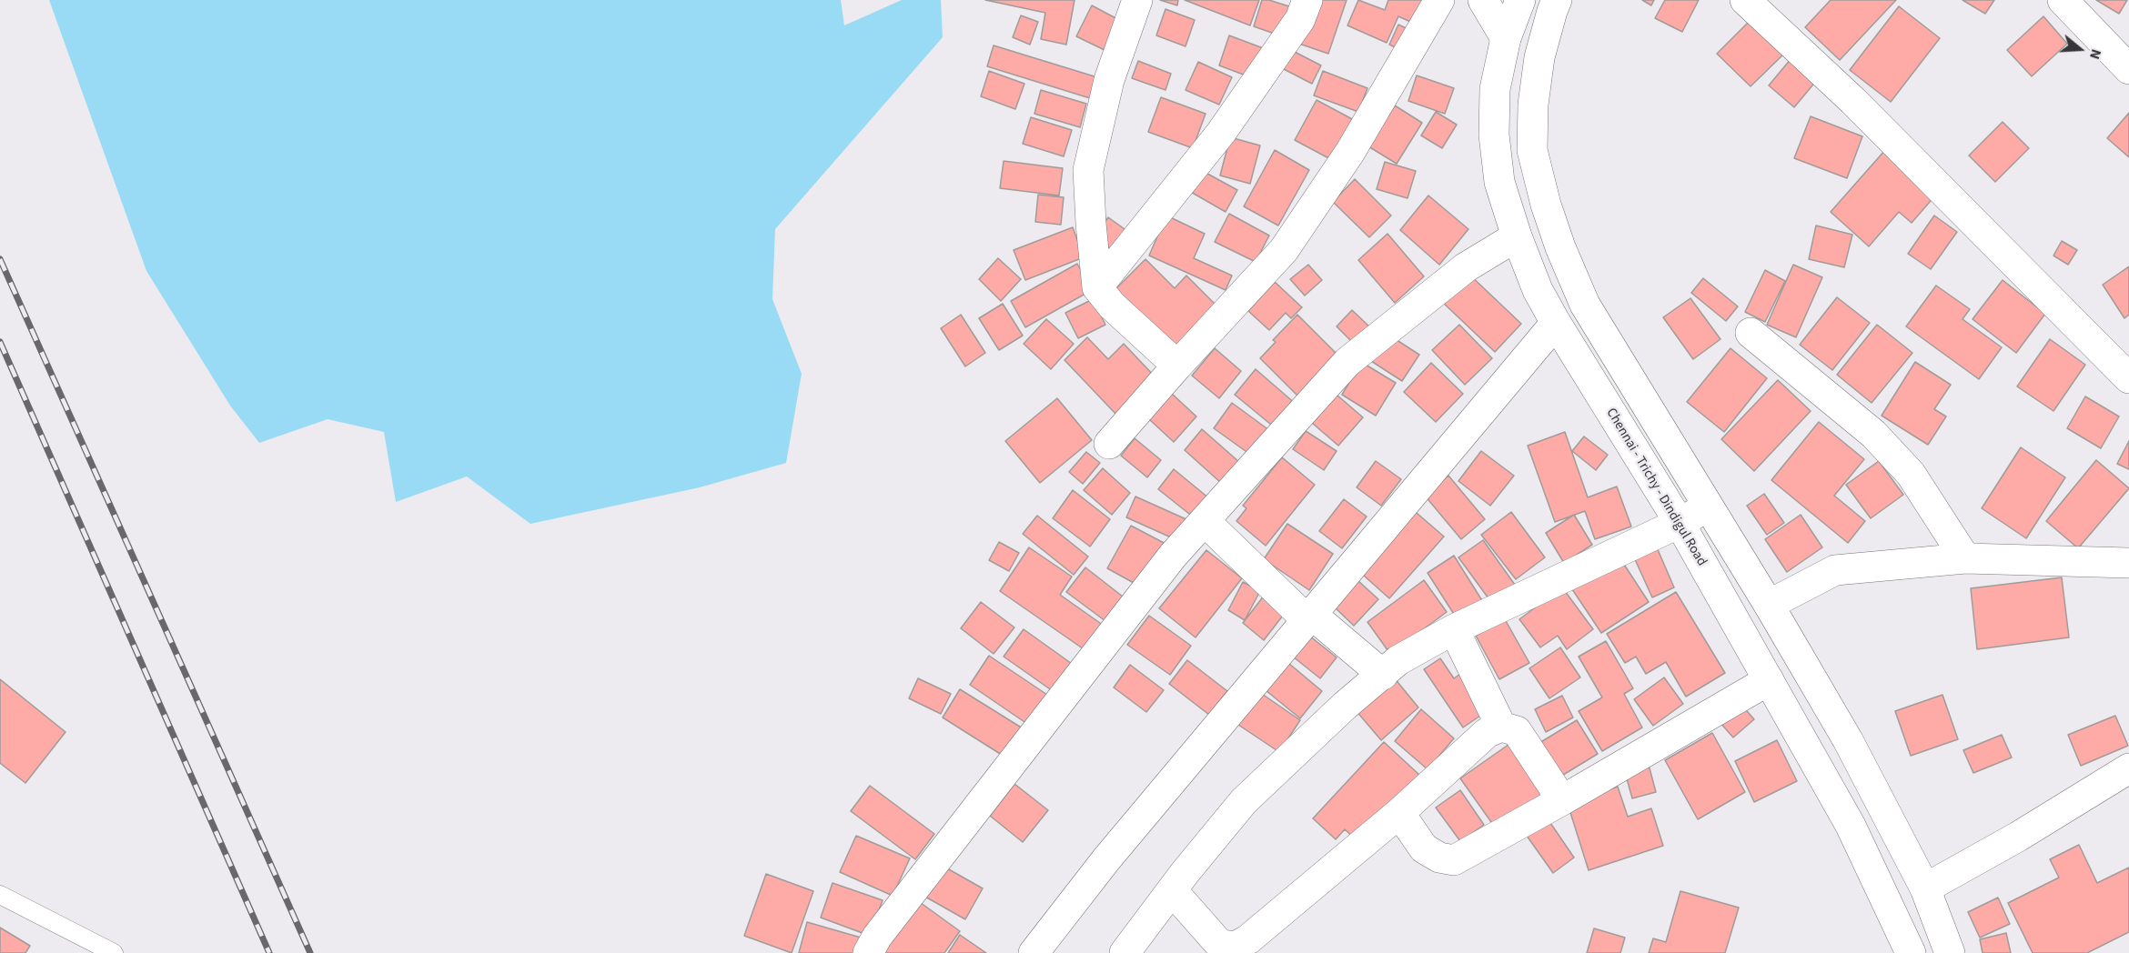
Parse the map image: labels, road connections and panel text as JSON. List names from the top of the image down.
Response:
{
  "streets": {
    "main road": ["Chennai - Trichy - Dindigul Road"]
  },
  "north": "right"
}
